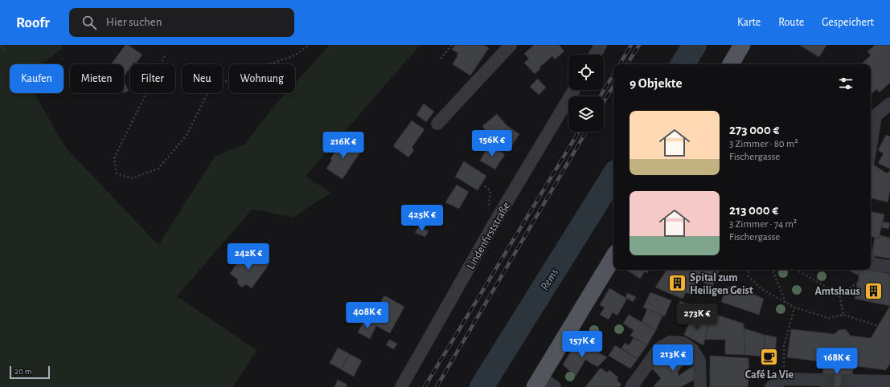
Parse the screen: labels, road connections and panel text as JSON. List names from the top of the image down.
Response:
{
  "streets": {
    "street": ["Lindenfirststraße"]
  },
  "water": ["Rems"],
  "places": {
    "building": ["Spital zum Heiligen Geist", "Amtshaus"],
    "cafe": ["Café La Vie"]
  },
  "scale_bar": "20 m",
  "page": {
    "header": "Roofr",
    "search": "Hier suchen",
    "nav": ["Karte", "Route", "Gespeichert"],
    "chip": [
      "Kaufen",
      "Mieten",
      "Filter",
      "Neu",
      "Wohnung"
    ],
    "heading": "9 Objekte",
    "list": [
      {
        "name": "273 000 €",
        "note": "3 Zimmer · 80 m² · Fischergasse"
      },
      {
        "name": "213 000 €",
        "note": "3 Zimmer · 74 m² · Fischergasse"
      }
    ],
    "price": [
      "156K €",
      "216K €",
      "425K €",
      "242K €",
      "408K €",
      "273K €",
      "157K €",
      "213K €",
      "168K €"
    ],
    "scale": "20 m"
  }
}
